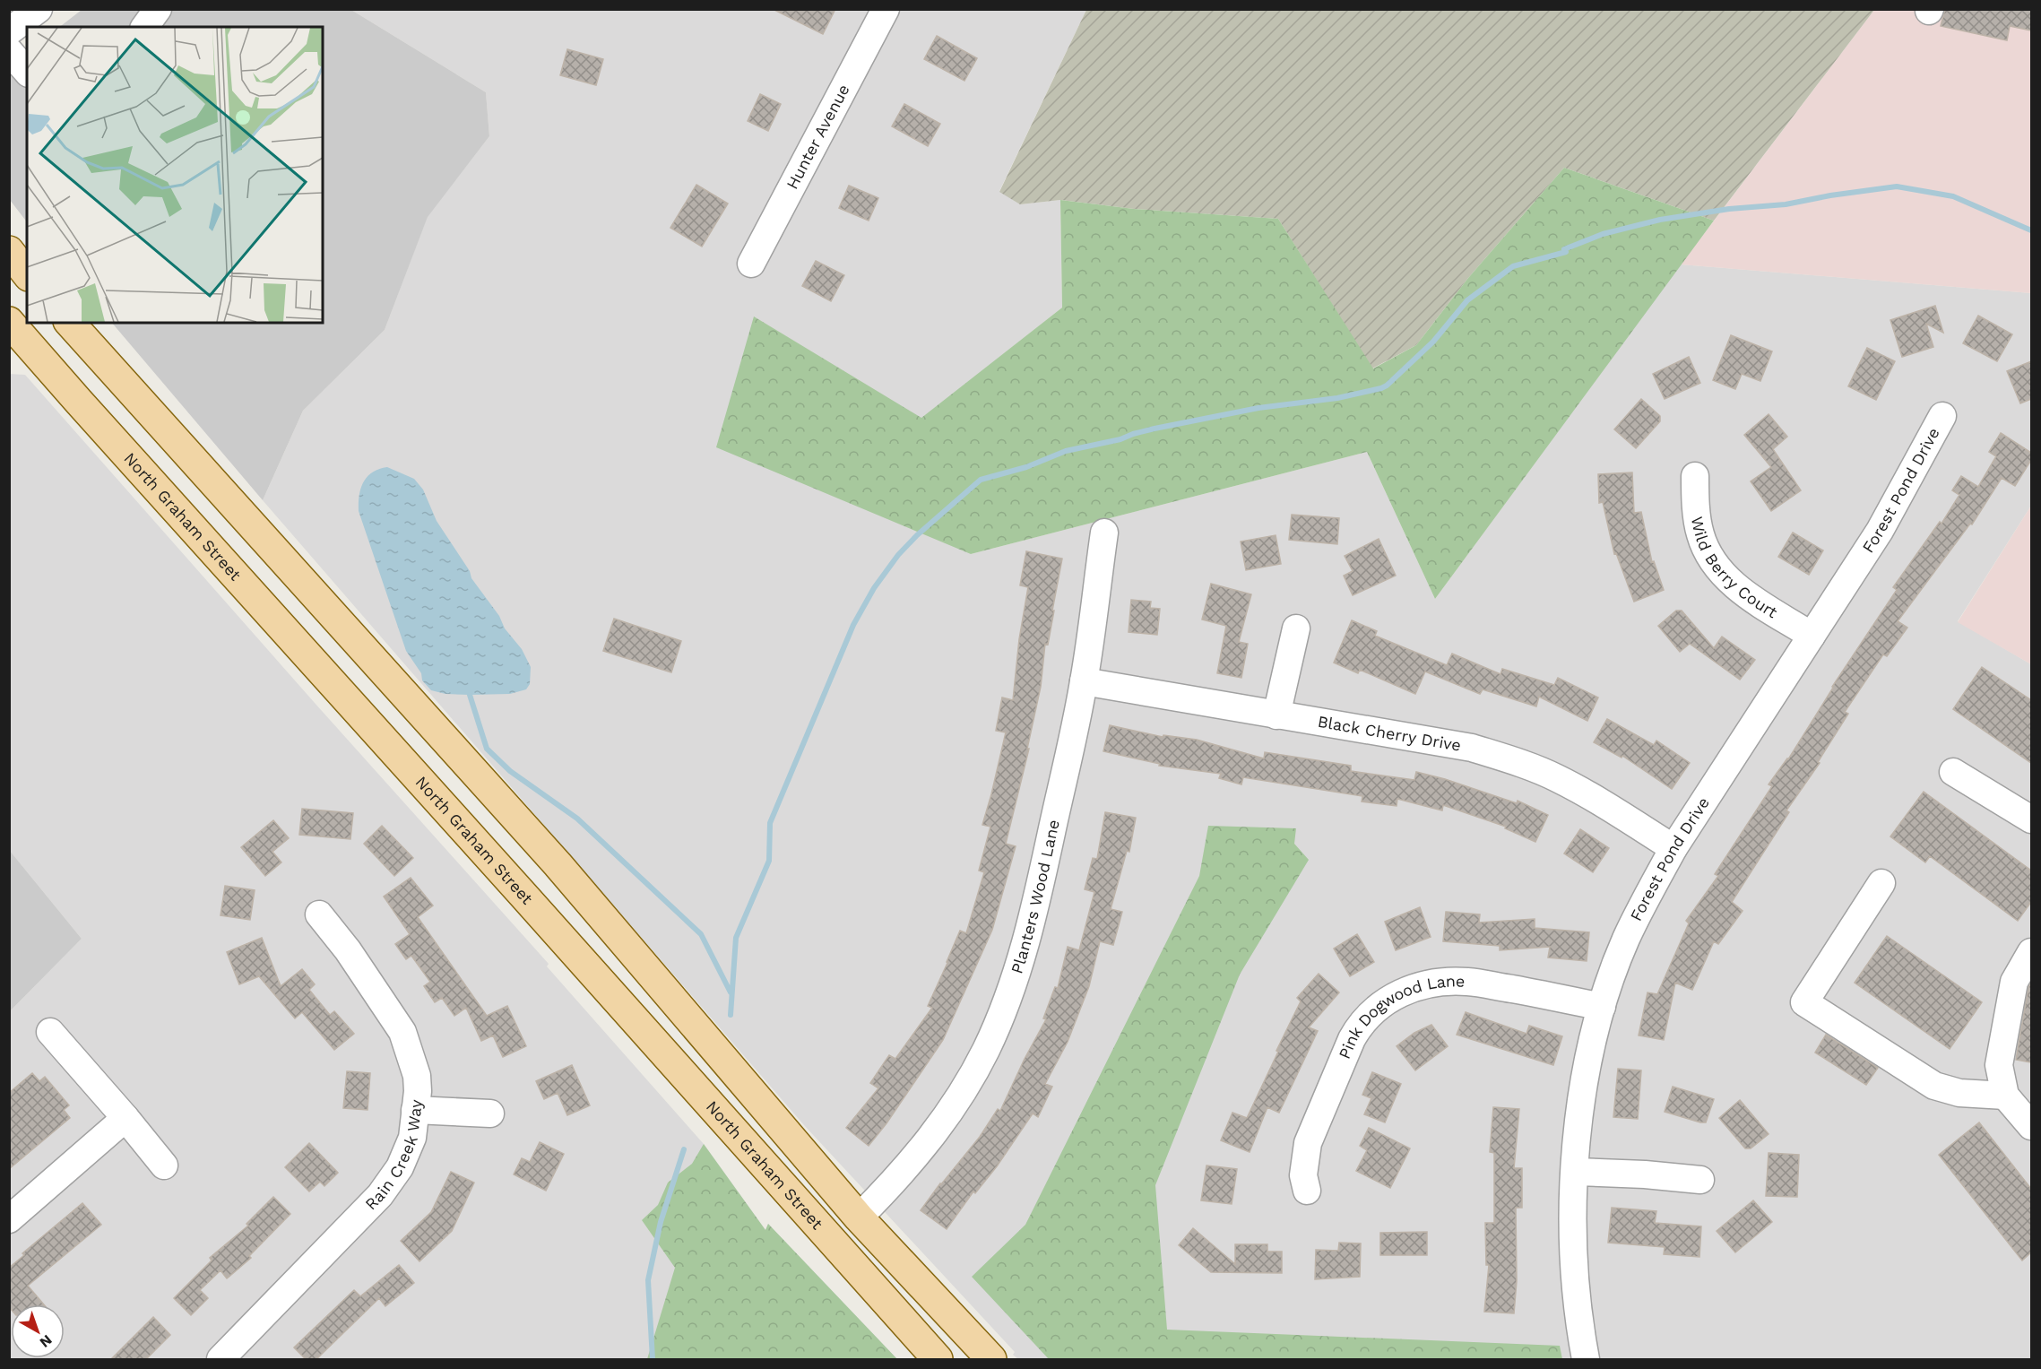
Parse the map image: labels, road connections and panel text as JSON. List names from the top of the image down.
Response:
{
  "streets": {
    "main road": ["North Graham Street"],
    "street": [
      "Hunter Avenue",
      "Forest Pond Drive",
      "Wild Berry Court",
      "Black Cherry Drive",
      "Planters Wood Lane",
      "Pink Dogwood Lane",
      "Rain Creek Way"
    ]
  },
  "crossings": [
    ["Forest Pond Drive", "Wild Berry Court"],
    ["Forest Pond Drive", "Black Cherry Drive"],
    ["Forest Pond Drive", "Pink Dogwood Lane"],
    ["Black Cherry Drive", "Planters Wood Lane"]
  ],
  "north": "bottom right"
}
